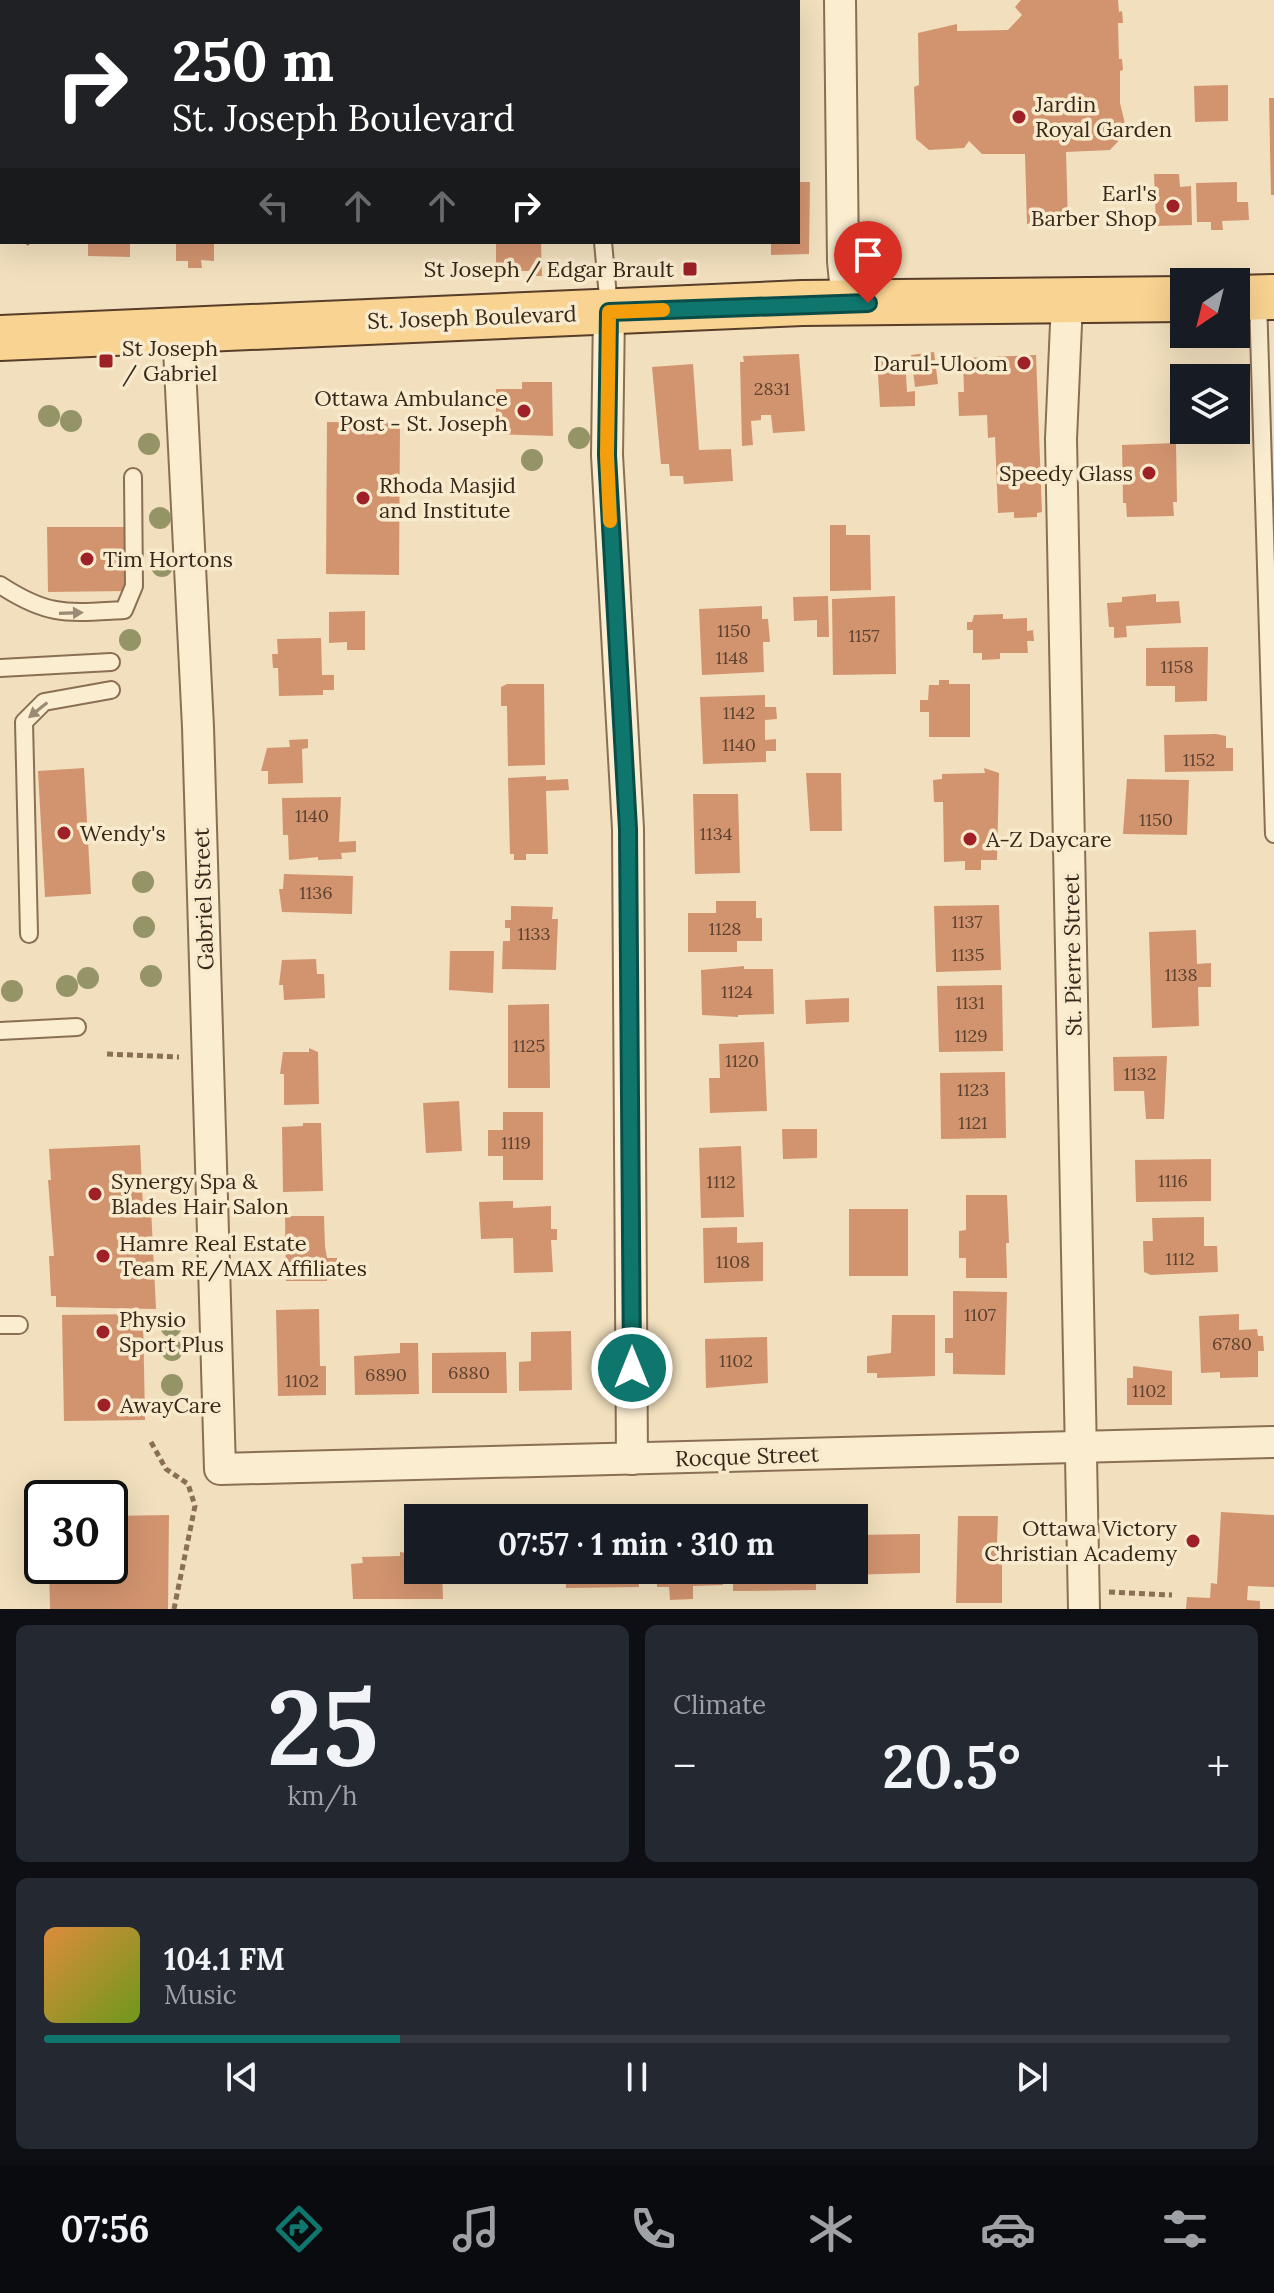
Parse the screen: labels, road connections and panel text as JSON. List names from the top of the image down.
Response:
{
  "streets": {
    "main road": ["St. Joseph Boulevard"],
    "street": ["Gabriel Street", "St. Pierre Street", "Rocque Street"]
  },
  "crossings": [
    ["St. Joseph Boulevard", "Gabriel Street"],
    ["St. Joseph Boulevard", "St. Pierre Street"],
    ["Gabriel Street", "Rocque Street"],
    ["St. Pierre Street", "Rocque Street"]
  ],
  "places": {
    "other": [
      "Jardin Royal Garden",
      "Earl's Barber Shop",
      "Darul-Uloom",
      "Ottawa Ambulance Post - St. Joseph",
      "Speedy Glass",
      "Rhoda Masjid and Institute",
      "Tim Hortons",
      "Wendy's",
      "A-Z Daycare",
      "Synergy Spa & Blades Hair Salon",
      "Hamre Real Estate Team RE/MAX Affiliates",
      "Physio Sport Plus",
      "AwayCare",
      "Ottawa Victory Christian Academy"
    ],
    "transit": ["St Joseph / Edgar Brault", "St Joseph / Gabriel"]
  },
  "house_numbers": [
    "2831",
    "1150",
    "1157",
    "1148",
    "1158",
    "1142",
    "1140",
    "1152",
    "1140",
    "1150",
    "1134",
    "1136",
    "1137",
    "1128",
    "1133",
    "1135",
    "1138",
    "1124",
    "1131",
    "1129",
    "1125",
    "1120",
    "1132",
    "1123",
    "1121",
    "1119",
    "1116",
    "1112",
    "1112",
    "1108",
    "1107",
    "6780",
    "1102",
    "6880",
    "6890",
    "1102",
    "1102"
  ],
  "north": "bottom left",
  "page": {
    "turn": ["250 m", "St. Joseph Boulevard"],
    "limit": "30",
    "trip": "07:57 · 1 min · 310 m",
    "tile": [
      ["25", "km/h"],
      "Climate"
    ],
    "heat": ["−", "20.5°", "+"],
    "song": ["104.1 FM", "Music"],
    "tabs": "07:56"
  }
}
